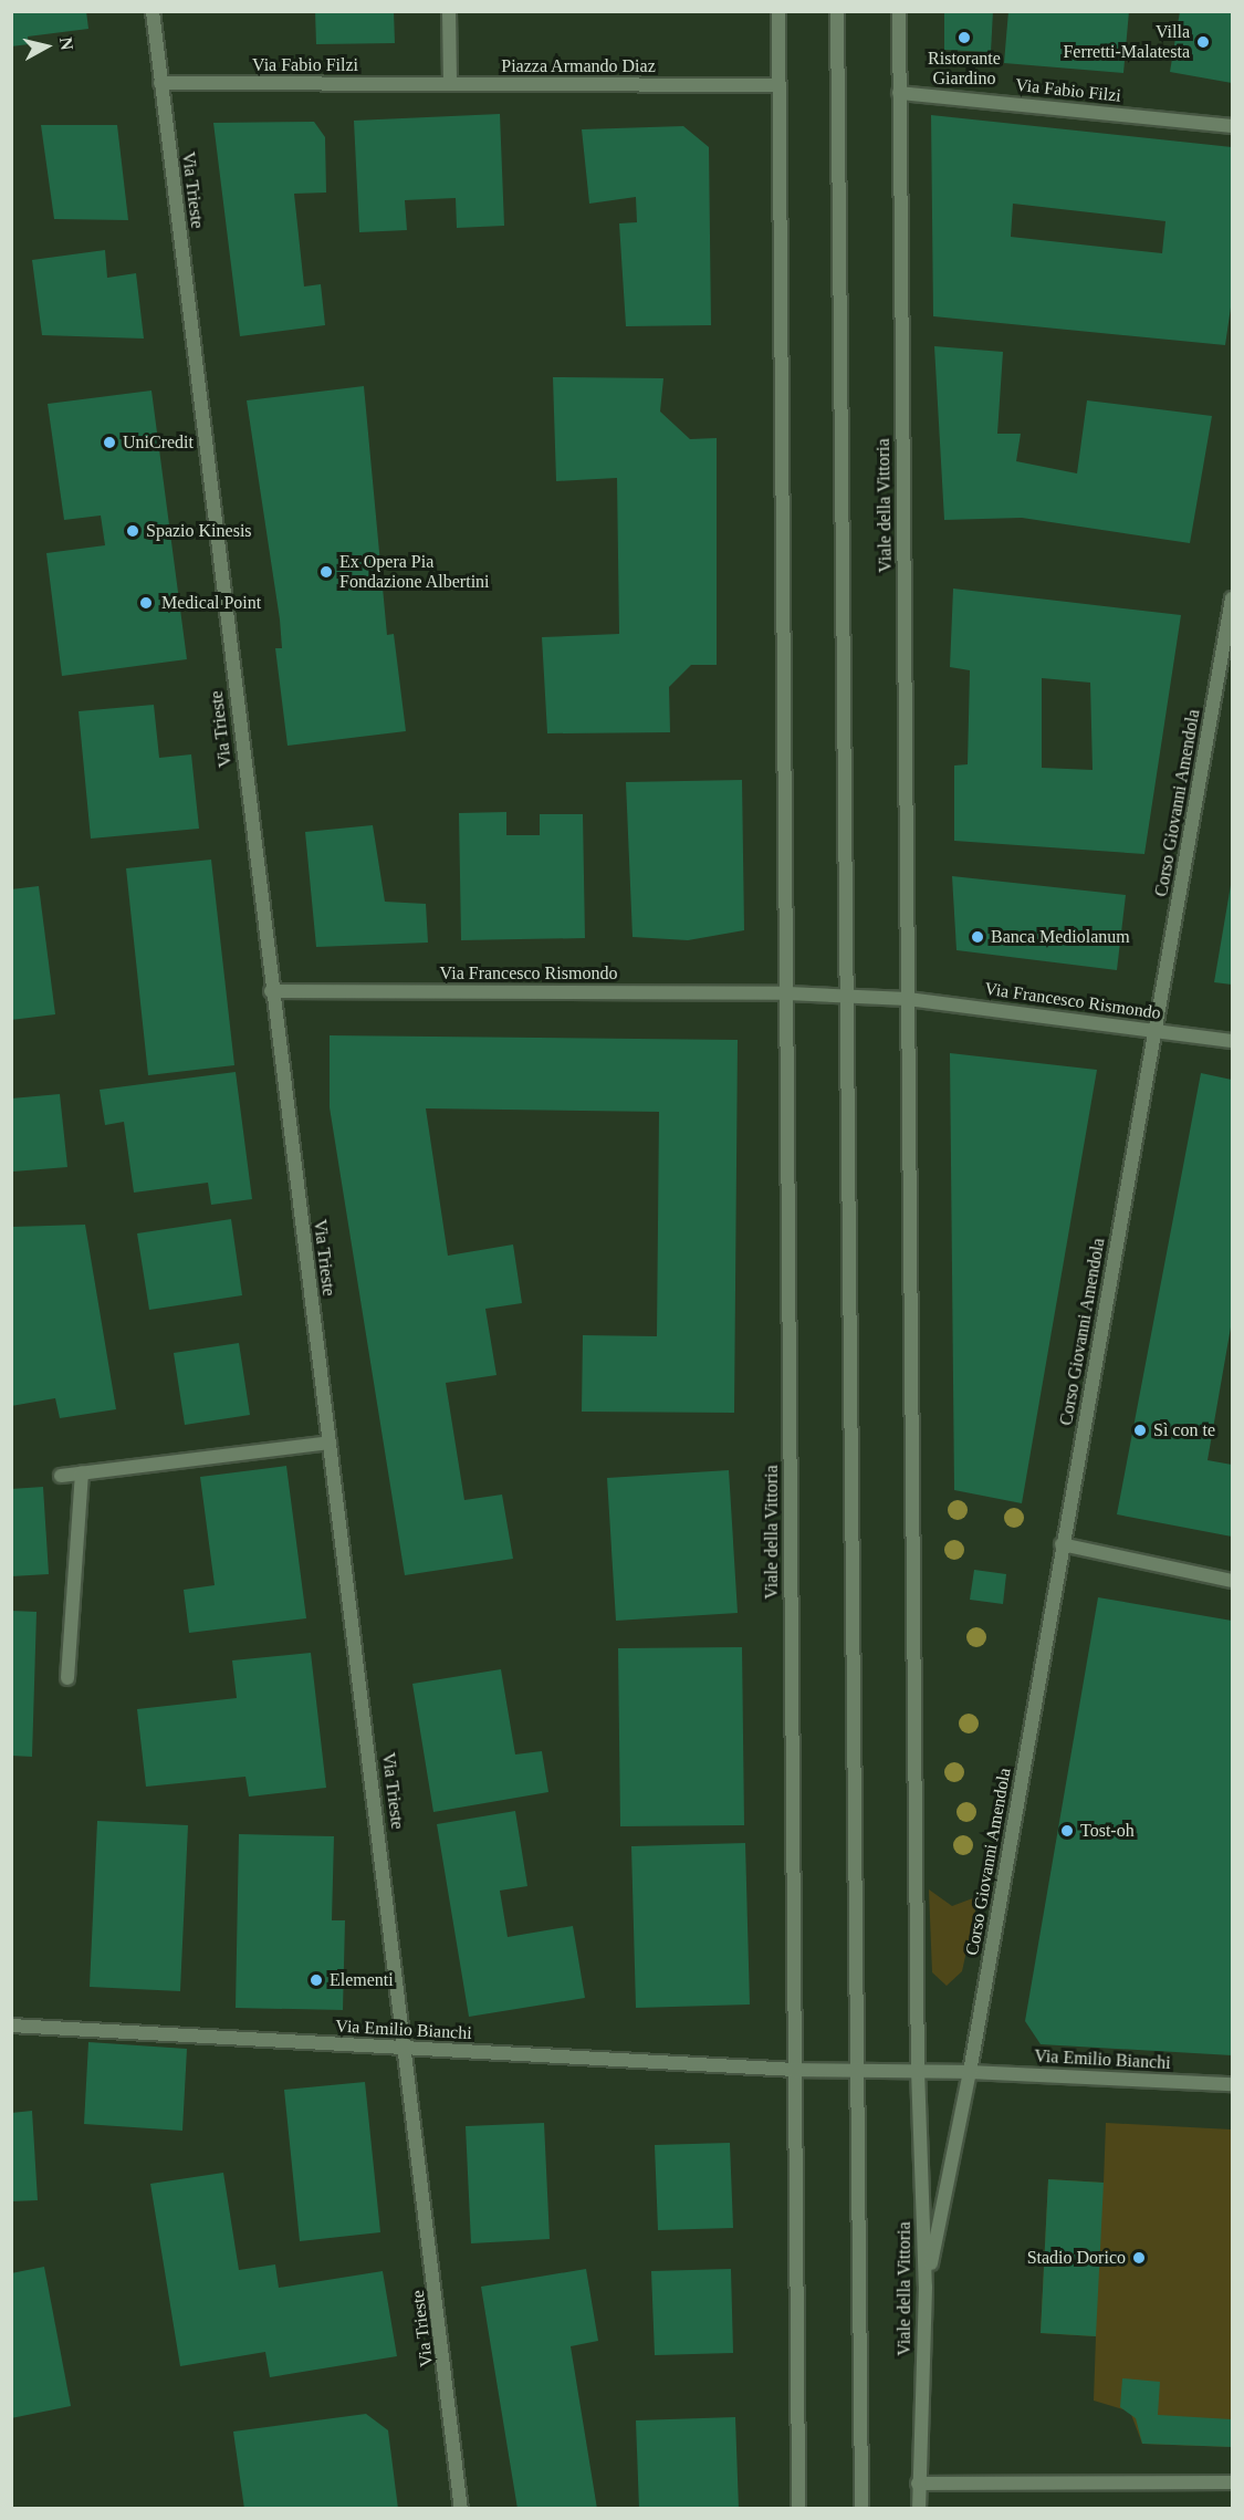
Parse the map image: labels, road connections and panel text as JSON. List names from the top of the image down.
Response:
{
  "streets": {
    "street": [
      "Via Fabio Filzi",
      "Piazza Armando Diaz",
      "Via Trieste",
      "Viale della Vittoria",
      "Corso Giovanni Amendola",
      "Via Francesco Rismondo",
      "Via Emilio Bianchi"
    ]
  },
  "crossings": [
    ["Via Fabio Filzi", "Piazza Armando Diaz"],
    ["Via Fabio Filzi", "Via Trieste"],
    ["Via Fabio Filzi", "Viale della Vittoria"],
    ["Piazza Armando Diaz", "Viale della Vittoria"],
    ["Via Trieste", "Via Francesco Rismondo"],
    ["Via Trieste", "Via Emilio Bianchi"],
    ["Viale della Vittoria", "Corso Giovanni Amendola"],
    ["Viale della Vittoria", "Via Francesco Rismondo"],
    ["Viale della Vittoria", "Via Emilio Bianchi"],
    ["Corso Giovanni Amendola", "Via Francesco Rismondo"],
    ["Corso Giovanni Amendola", "Via Emilio Bianchi"]
  ],
  "places": [
    "Ristorante Giardino",
    "Villa Ferretti-Malatesta",
    "UniCredit",
    "Spazio Kinesis",
    "Ex Opera Pia Fondazione Albertini",
    "Medical Point",
    "Banca Mediolanum",
    "Sì con te",
    "Tost-oh",
    "Elementi",
    "Stadio Dorico"
  ],
  "north": "right"
}
